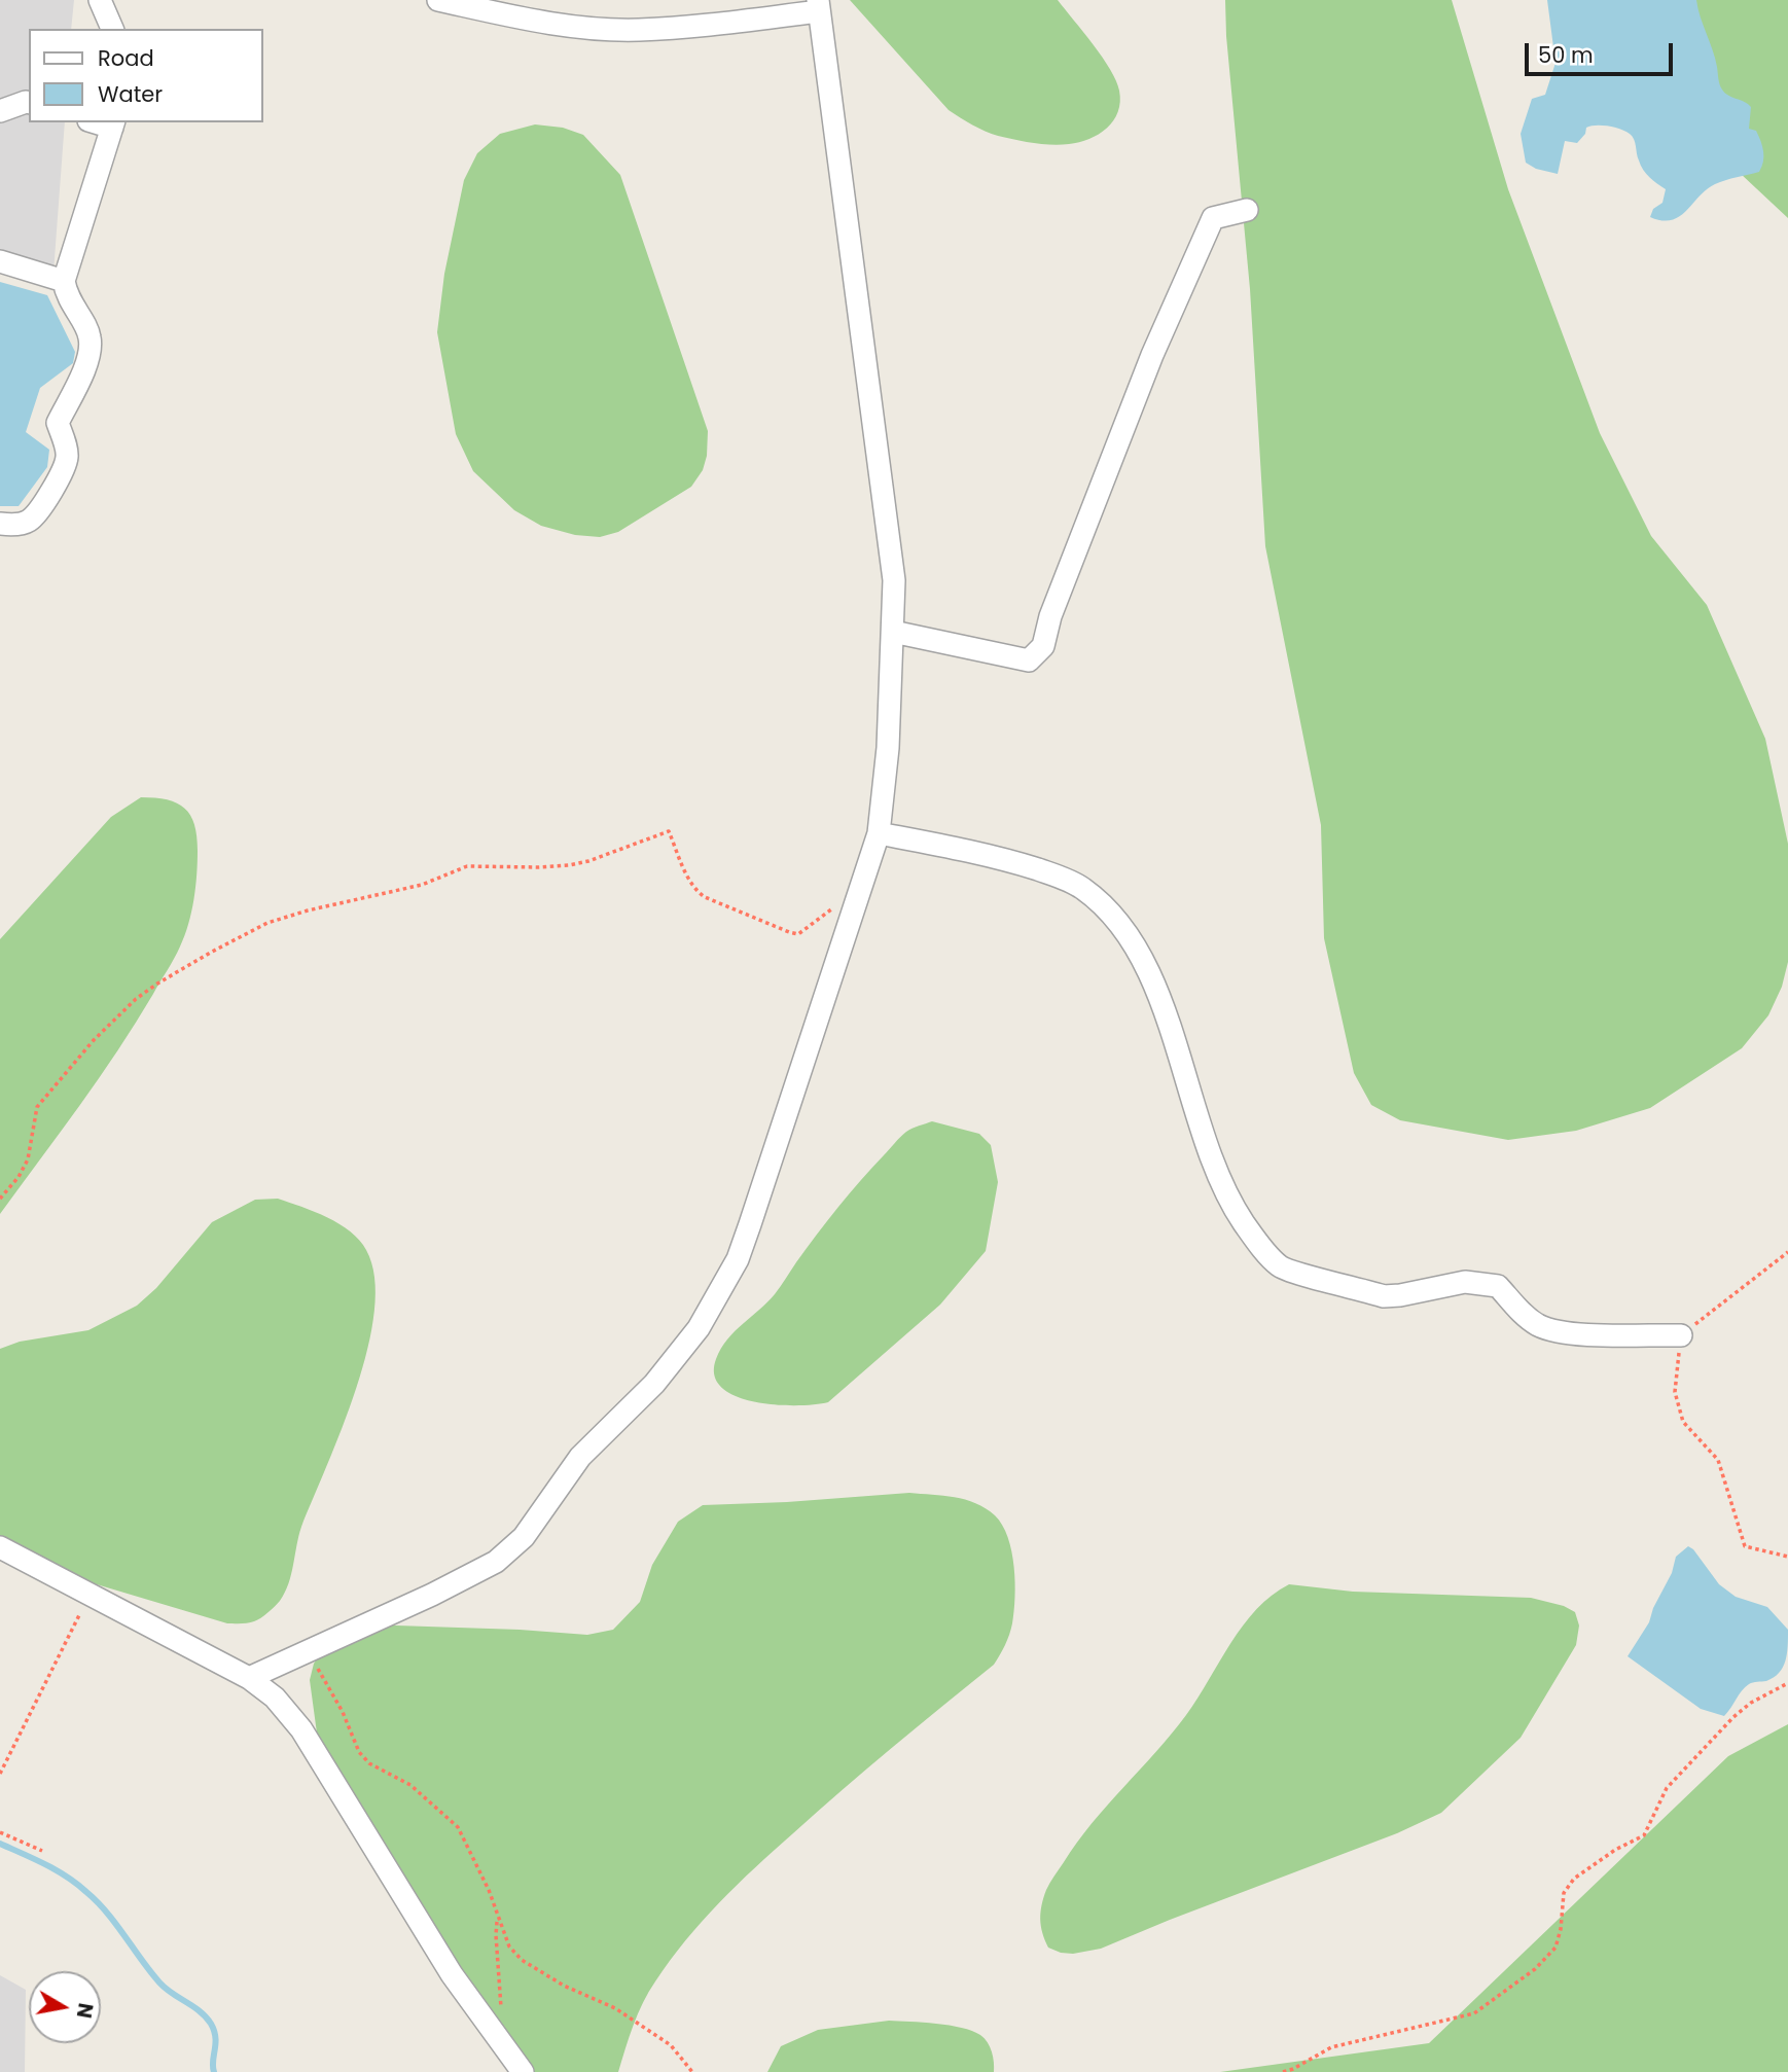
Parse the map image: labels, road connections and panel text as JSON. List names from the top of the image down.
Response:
{
  "legend": ["Road", "Water"],
  "scale_bar": "50 m",
  "north": "right"
}
